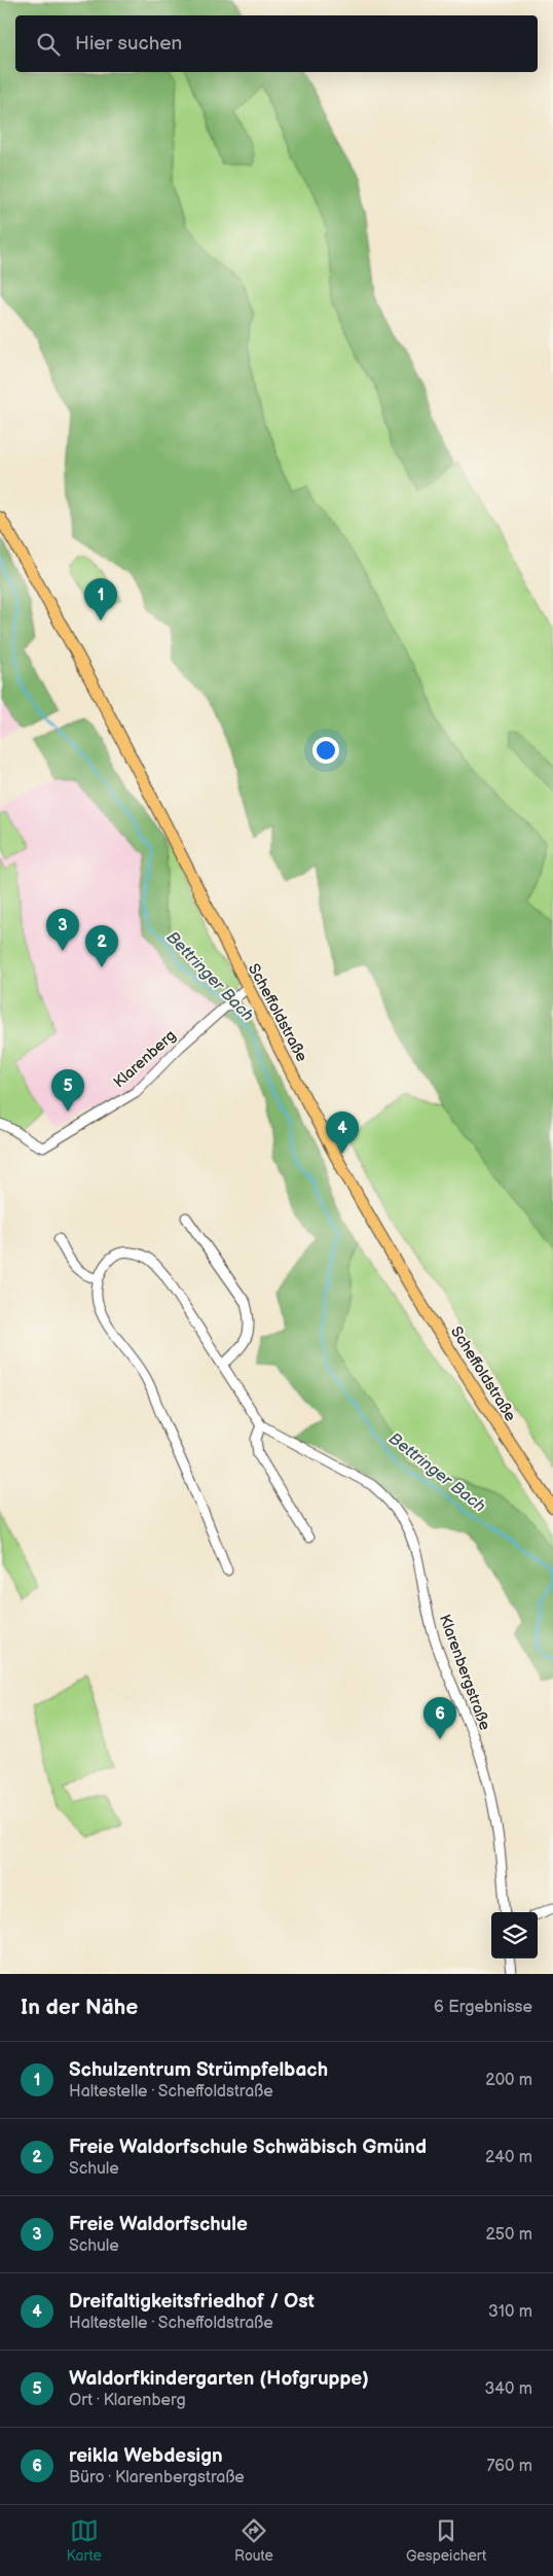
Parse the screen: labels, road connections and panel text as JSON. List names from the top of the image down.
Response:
{
  "streets": {
    "main road": ["Scheffoldstraße"],
    "street": ["Klarenberg", "Klarenbergstraße"]
  },
  "crossings": [
    ["Scheffoldstraße", "Klarenberg"]
  ],
  "water": ["Bettringer Bach"],
  "page": {
    "search": "Hier suchen",
    "pins": [
      "1",
      "3",
      "2",
      "5",
      "4",
      "6"
    ],
    "heading": ["In der Nähe", "6 Ergebnisse"],
    "list": [
      {
        "mark": "1",
        "name": "Schulzentrum Strümpfelbach",
        "note": "Haltestelle · Scheffoldstraße",
        "value": "200 m"
      },
      {
        "mark": "2",
        "name": "Freie Waldorfschule Schwäbisch Gmünd",
        "note": "Schule",
        "value": "240 m"
      },
      {
        "mark": "3",
        "name": "Freie Waldorfschule",
        "note": "Schule",
        "value": "250 m"
      },
      {
        "mark": "4",
        "name": "Dreifaltigkeitsfriedhof / Ost",
        "note": "Haltestelle · Scheffoldstraße",
        "value": "310 m"
      },
      {
        "mark": "5",
        "name": "Waldorfkindergarten (Hofgruppe)",
        "note": "Ort · Klarenberg",
        "value": "340 m"
      },
      {
        "mark": "6",
        "name": "reikla Webdesign",
        "note": "Büro · Klarenbergstraße",
        "value": "760 m"
      }
    ],
    "nav": ["Karte", "Route", "Gespeichert"]
  }
}
